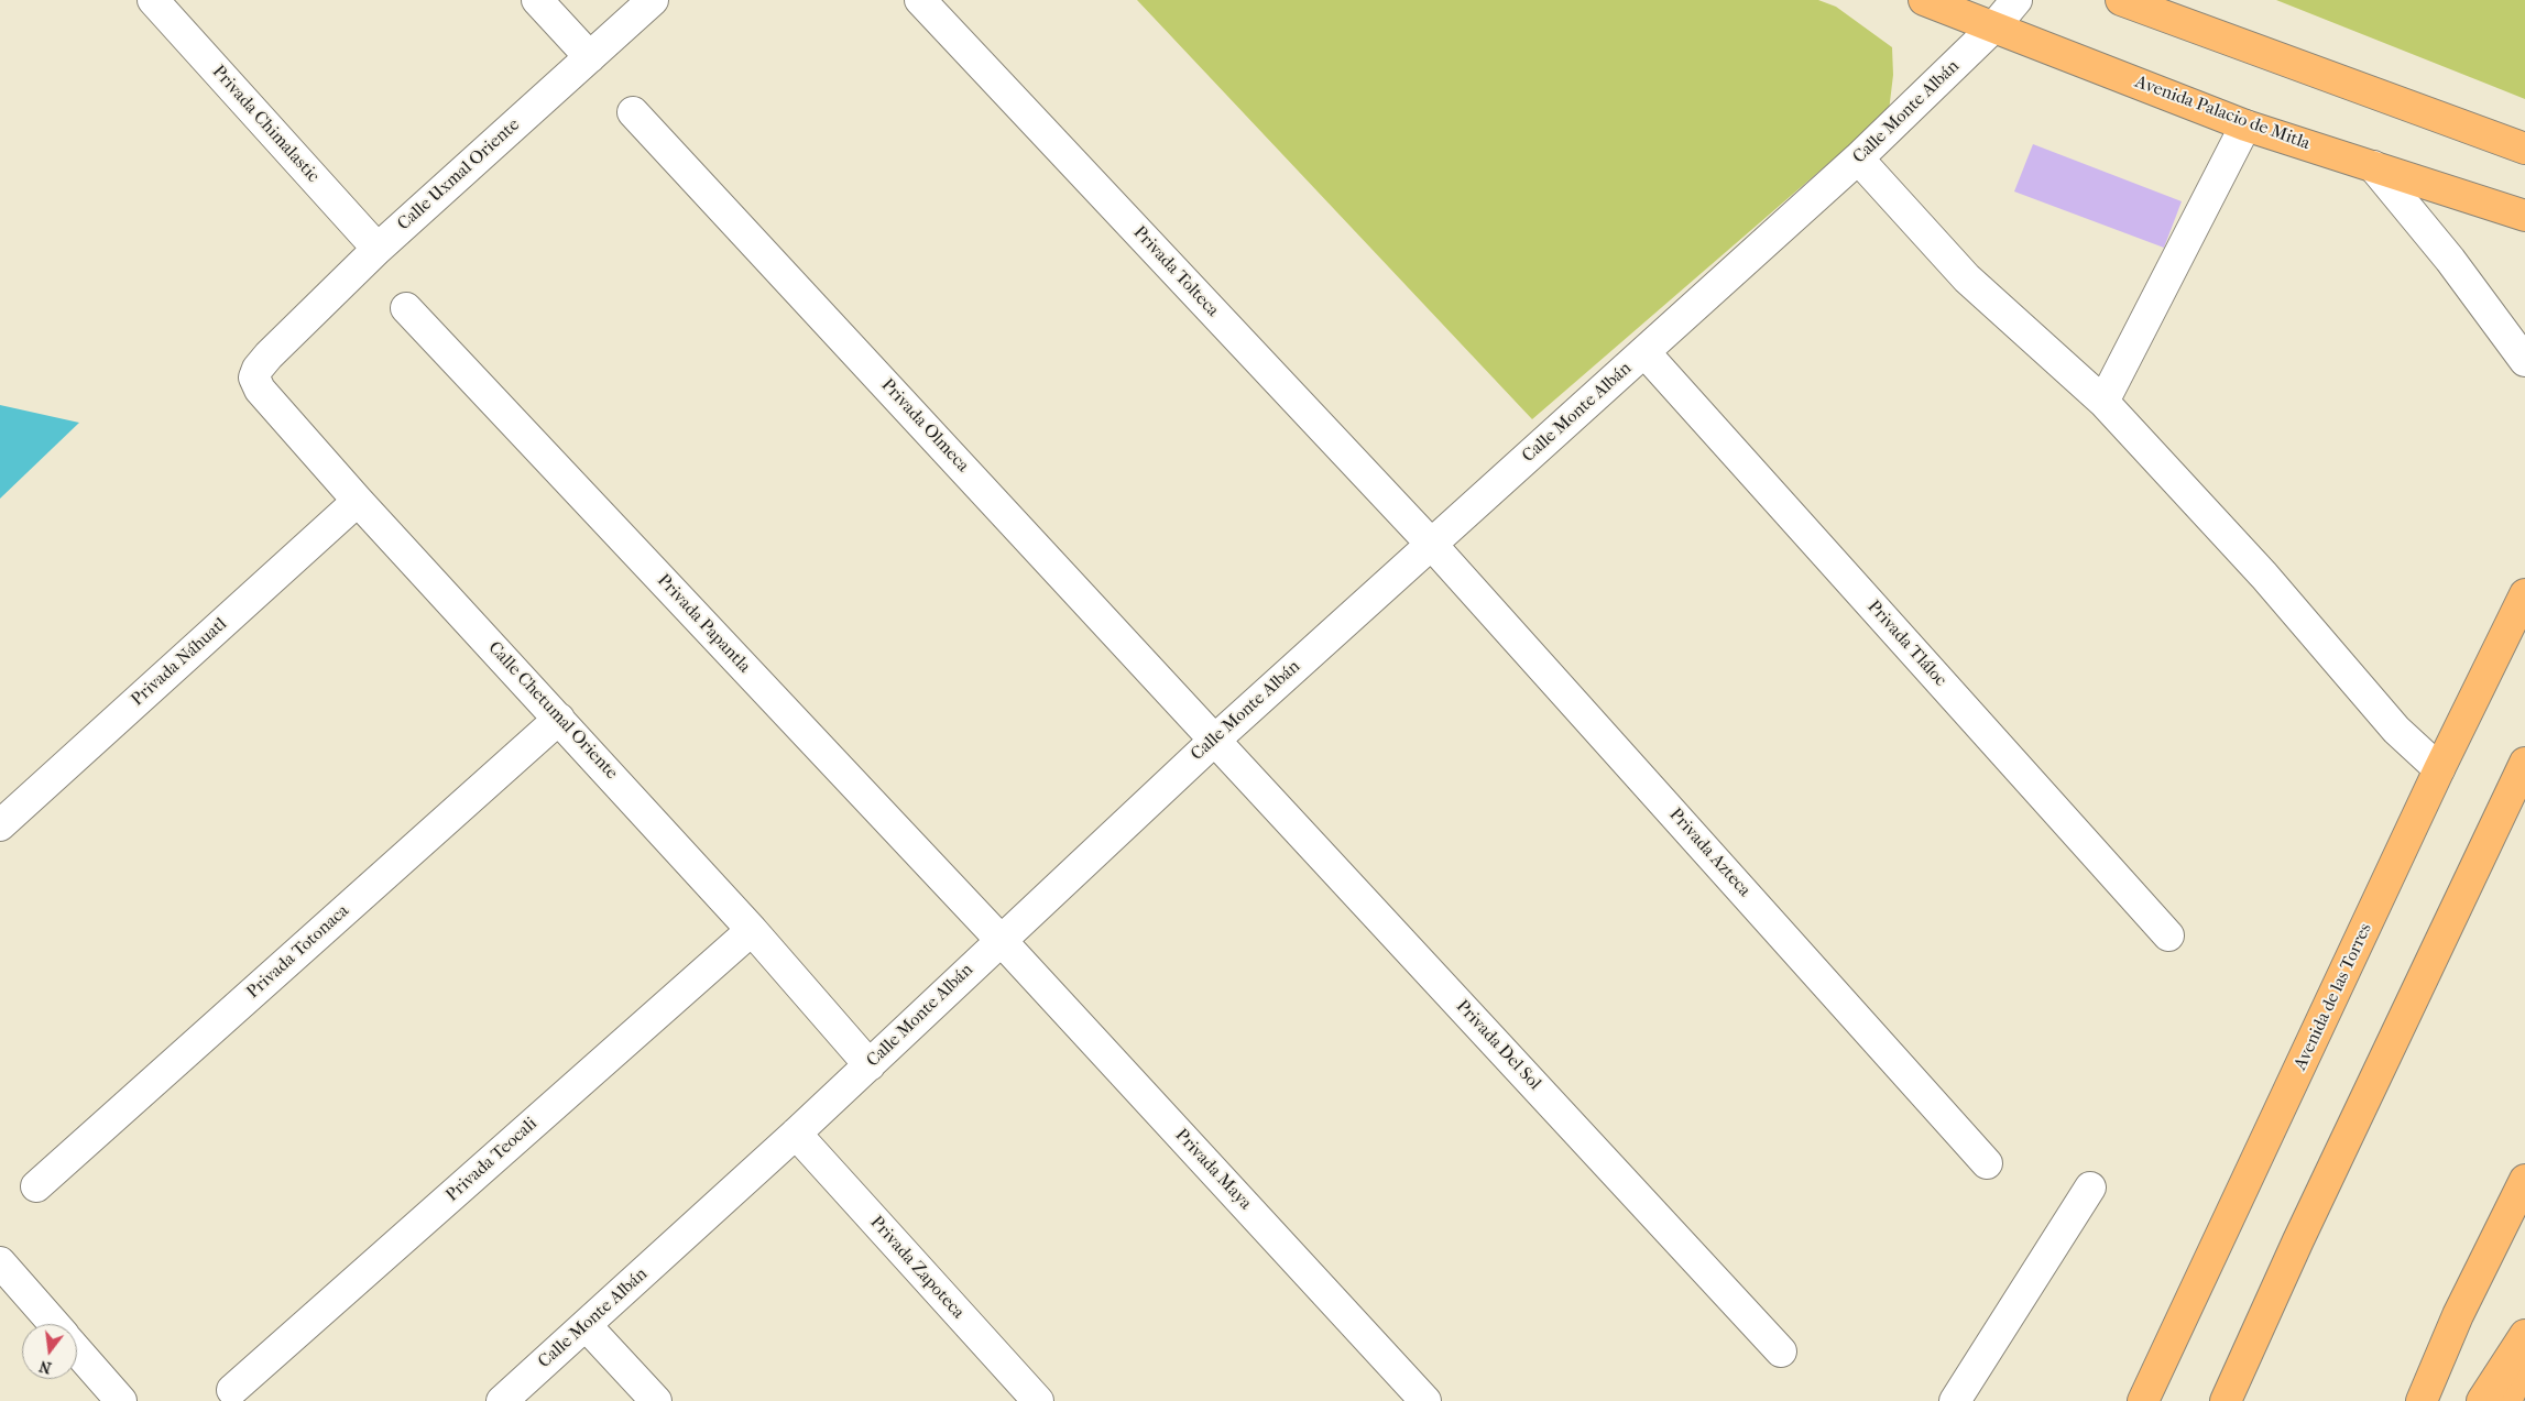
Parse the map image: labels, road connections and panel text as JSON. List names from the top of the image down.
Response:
{
  "streets": {
    "main road": ["Avenida Palacio de Mitla", "Avenida de las Torres"],
    "street": [
      "Calle Monte Albán",
      "Privada Chimalastic",
      "Calle Uxmal Oriente",
      "Privada Tolteca",
      "Privada Olmeca",
      "Privada Papantla",
      "Privada Tláloc",
      "Privada Náhuatl",
      "Calle Chetumal Oriente",
      "Privada Azteca",
      "Privada Totonaca",
      "Privada Del Sol",
      "Privada Teocali",
      "Privada Maya",
      "Privada Zapoteca"
    ]
  },
  "crossings": [
    ["Calle Monte Albán", "Avenida Palacio de Mitla"],
    ["Calle Monte Albán", "Privada Tolteca"],
    ["Calle Monte Albán", "Privada Olmeca"],
    ["Calle Monte Albán", "Privada Papantla"],
    ["Calle Monte Albán", "Privada Tláloc"],
    ["Calle Monte Albán", "Calle Chetumal Oriente"],
    ["Calle Monte Albán", "Privada Azteca"],
    ["Calle Monte Albán", "Privada Del Sol"],
    ["Calle Monte Albán", "Privada Maya"],
    ["Calle Monte Albán", "Privada Zapoteca"],
    ["Privada Chimalastic", "Calle Uxmal Oriente"],
    ["Calle Uxmal Oriente", "Calle Chetumal Oriente"],
    ["Privada Tolteca", "Privada Azteca"],
    ["Privada Olmeca", "Privada Del Sol"],
    ["Privada Papantla", "Privada Maya"],
    ["Privada Náhuatl", "Calle Chetumal Oriente"],
    ["Calle Chetumal Oriente", "Privada Totonaca"],
    ["Calle Chetumal Oriente", "Privada Teocali"]
  ],
  "north": "bottom"
}
